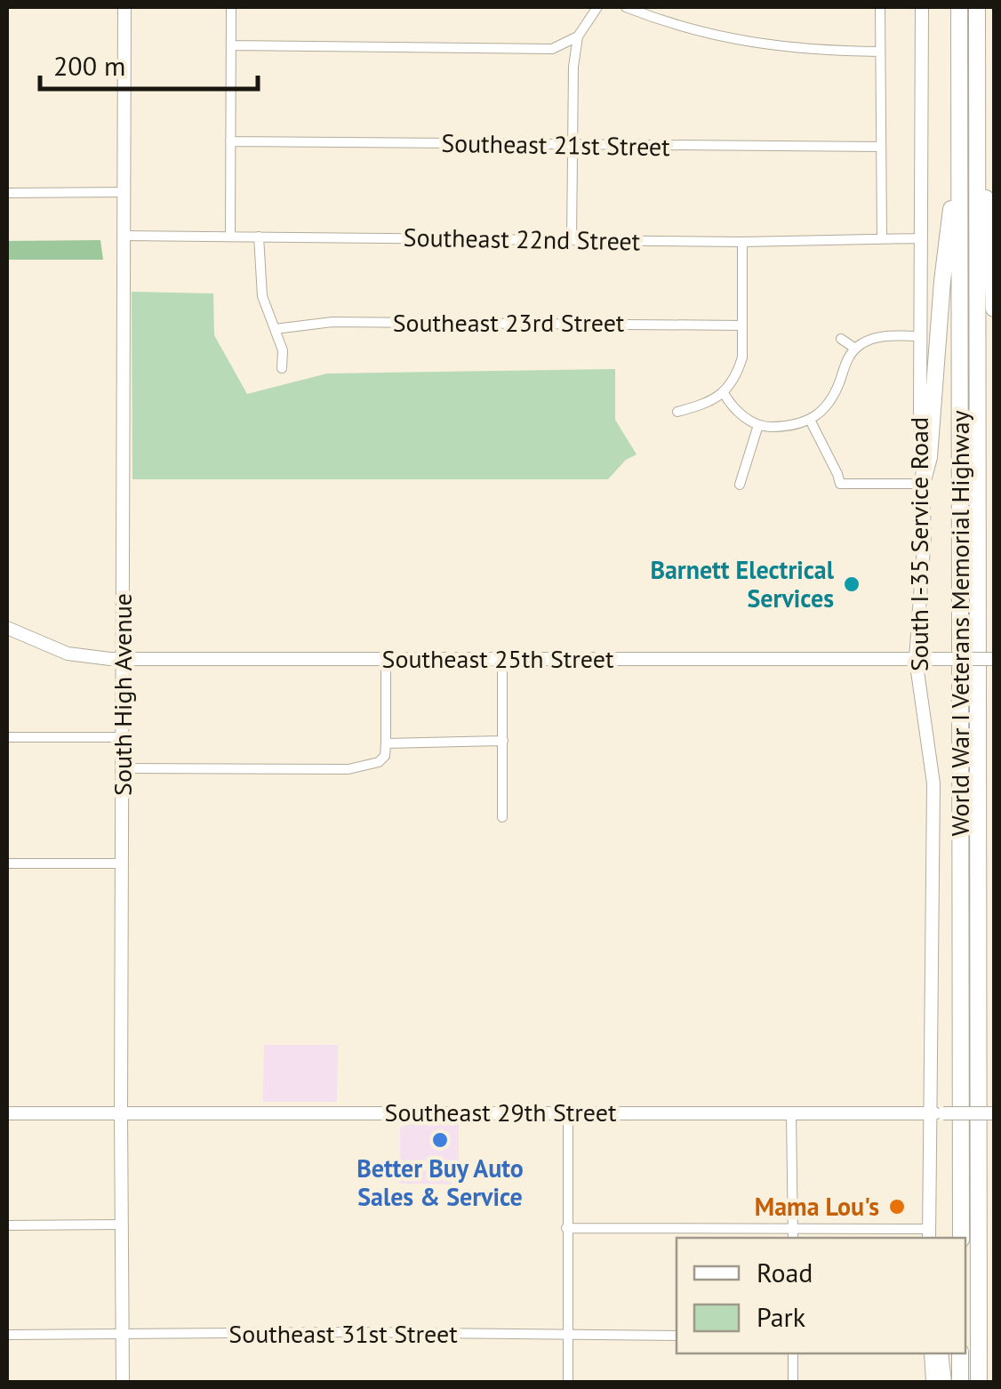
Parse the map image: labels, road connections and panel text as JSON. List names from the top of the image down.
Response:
{
  "streets": {
    "highway": ["World War I Veterans Memorial Highway"],
    "street": [
      "Southeast 21st Street",
      "Southeast 22nd Street",
      "Southeast 23rd Street",
      "South I-35 Service Road",
      "Southeast 25th Street",
      "South High Avenue",
      "Southeast 29th Street",
      "Southeast 31st Street"
    ]
  },
  "crossings": [
    ["Southeast 22nd Street", "South I-35 Service Road"],
    ["Southeast 22nd Street", "South High Avenue"],
    ["South I-35 Service Road", "Southeast 25th Street"],
    ["South I-35 Service Road", "Southeast 29th Street"],
    ["Southeast 25th Street", "South High Avenue"],
    ["South High Avenue", "Southeast 29th Street"],
    ["South High Avenue", "Southeast 31st Street"]
  ],
  "places": ["Barnett Electrical Services", "Better Buy Auto Sales & Service", "Mama Lou's"],
  "legend": ["Road", "Park"],
  "scale_bar": "200 m"
}
